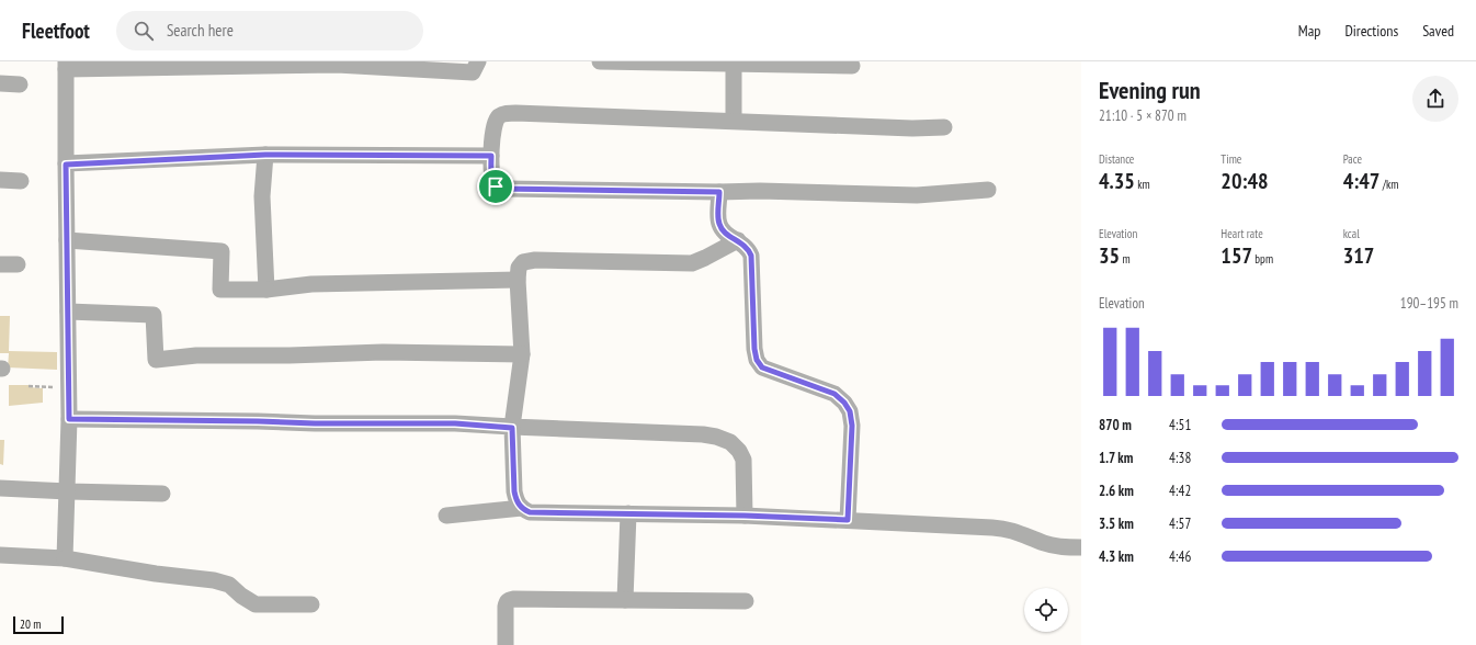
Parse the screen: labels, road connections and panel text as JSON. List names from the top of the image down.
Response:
{
  "scale_bar": "20 m",
  "page": {
    "header": "Fleetfoot",
    "search": "Search here",
    "nav": ["Map", "Directions", "Saved"],
    "heading": ["Evening run", "21:10 · 5 × 870 m"],
    "stats": [
      ["Distance", "4.35 km"],
      ["Time", "20:48"],
      ["Pace", "4:47 /km"],
      ["Elevation", "35 m"],
      ["Heart rate", "157 bpm"],
      ["kcal", "317"]
    ],
    "chart": ["Elevation", "190–195 m"],
    "list": [
      {
        "name": "870 m",
        "note": "4:51"
      },
      {
        "name": "1.7 km",
        "note": "4:38"
      },
      {
        "name": "2.6 km",
        "note": "4:42"
      },
      {
        "name": "3.5 km",
        "note": "4:57"
      },
      {
        "name": "4.3 km",
        "note": "4:46"
      }
    ],
    "scale": "20 m"
  }
}
